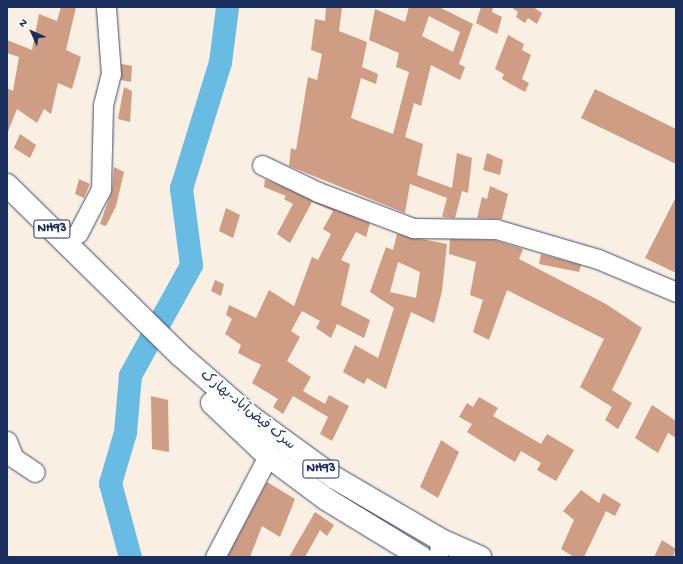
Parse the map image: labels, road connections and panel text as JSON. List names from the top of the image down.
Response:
{
  "streets": {
    "main road": ["NH93", "سرک فیض‌آباد-بهارک"]
  },
  "crossings": [
    ["NH93", "سرک فیض‌آباد-بهارک"]
  ],
  "north": "top left"
}
